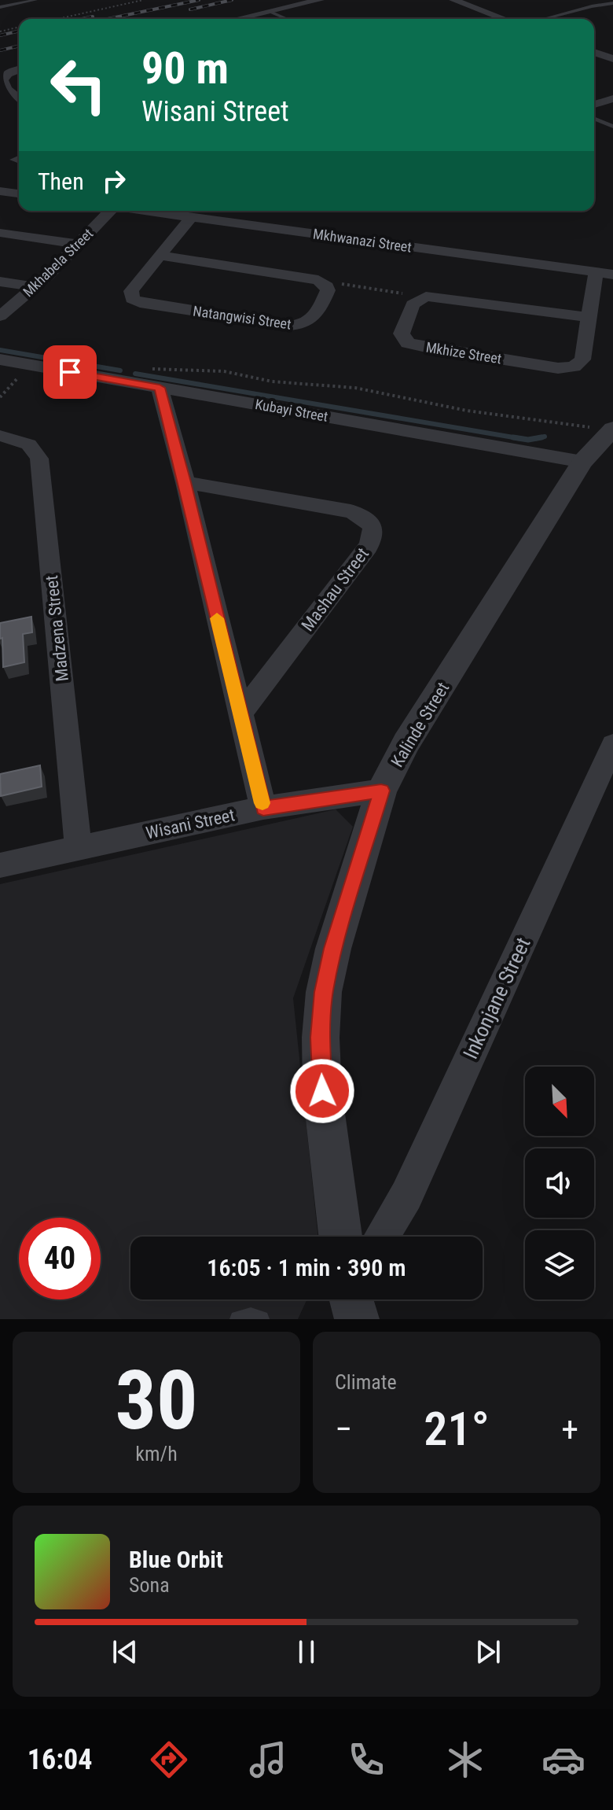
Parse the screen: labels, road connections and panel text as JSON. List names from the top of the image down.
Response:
{
  "streets": {
    "street": [
      "Mkhwanazi Street",
      "Mkhabela Street",
      "Natangwisi Street",
      "Mkhize Street",
      "Kubayi Street",
      "Mashau Street",
      "Madzena Street",
      "Kalinde Street",
      "Wisani Street",
      "Inkonjane Street"
    ]
  },
  "crossings": [
    ["Mkhwanazi Street", "Natangwisi Street"],
    ["Mkhwanazi Street", "Mkhize Street"],
    ["Kubayi Street", "Kalinde Street"],
    ["Madzena Street", "Wisani Street"],
    ["Kalinde Street", "Wisani Street"]
  ],
  "north": "bottom right",
  "page": {
    "turn": ["90 m", "Wisani Street"],
    "then": "Then",
    "limit": "40",
    "trip": "16:05 · 1 min · 390 m",
    "tile": [
      ["30", "km/h"],
      "Climate"
    ],
    "heat": ["−", "21°", "+"],
    "song": ["Blue Orbit", "Sona"],
    "tabs": "16:04"
  }
}
